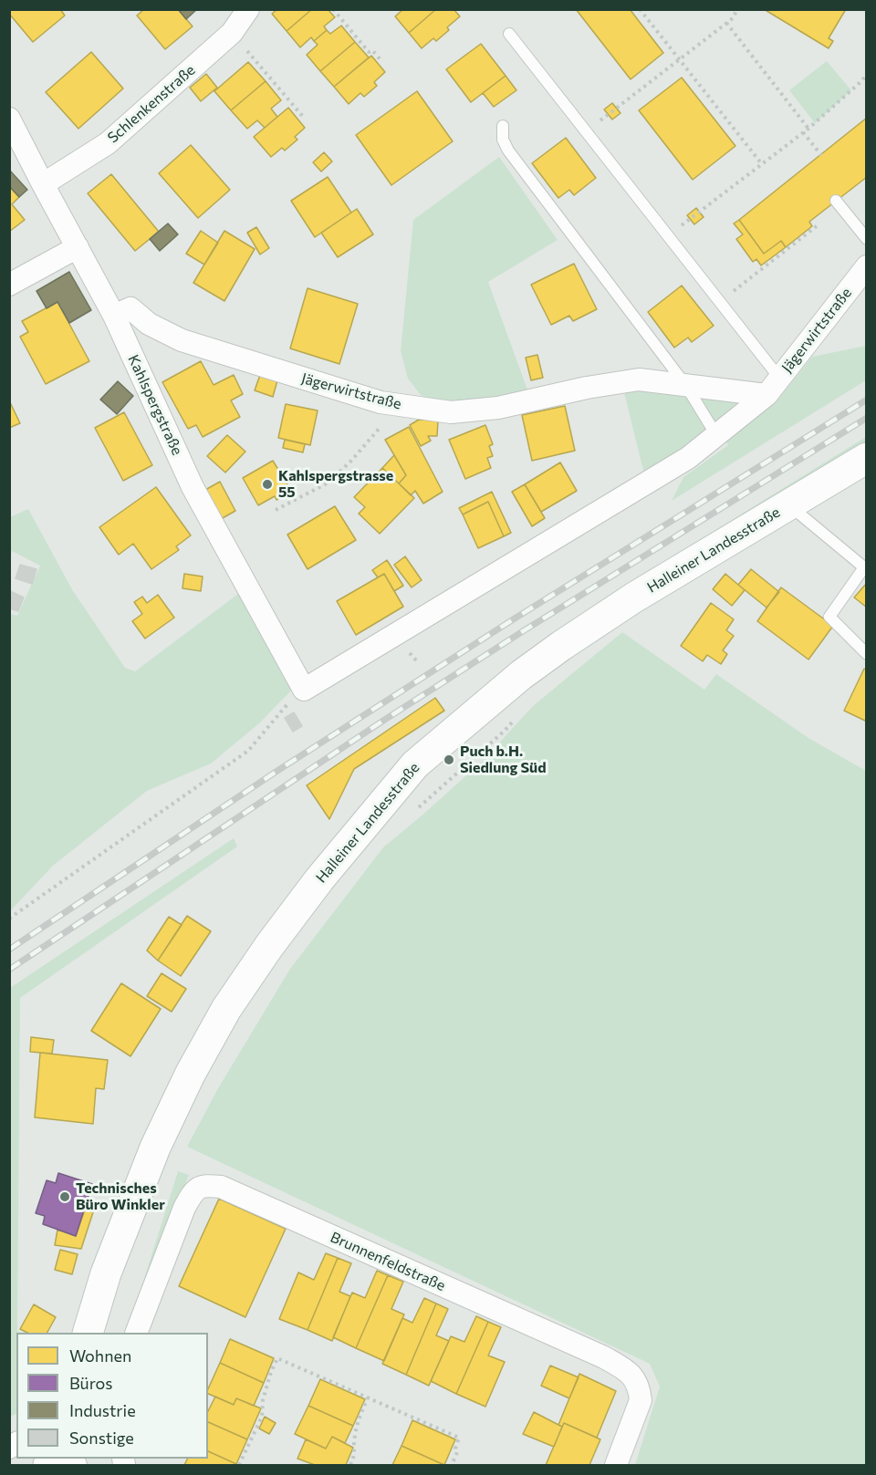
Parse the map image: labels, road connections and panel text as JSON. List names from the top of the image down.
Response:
{
  "streets": {
    "main road": ["Halleiner Landesstraße"],
    "street": [
      "Schlenkenstraße",
      "Jägerwirtstraße",
      "Kahlspergstraße",
      "Brunnenfeldstraße"
    ]
  },
  "crossings": [
    ["Schlenkenstraße", "Kahlspergstraße"],
    ["Jägerwirtstraße", "Kahlspergstraße"]
  ],
  "places": ["Kahlspergstrasse 55", "Puch b.H. Siedlung Süd", "Technisches Büro Winkler"],
  "legend": [
    "Wohnen",
    "Büros",
    "Industrie",
    "Sonstige"
  ]
}
